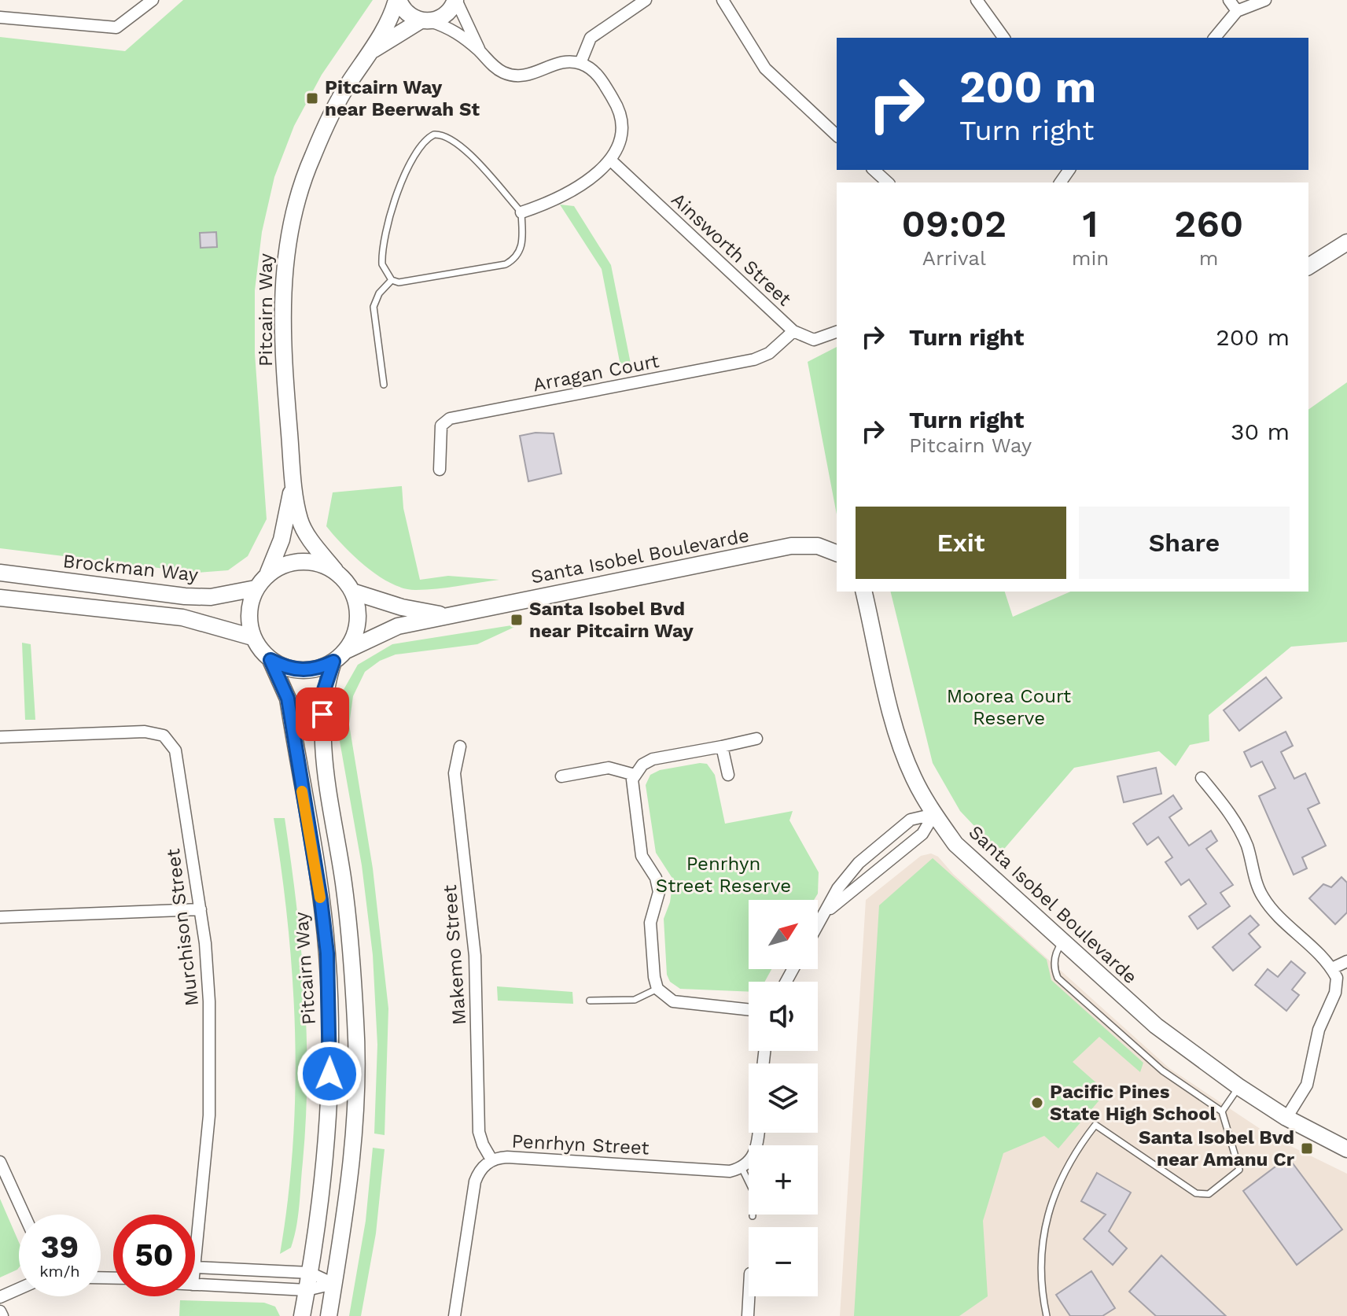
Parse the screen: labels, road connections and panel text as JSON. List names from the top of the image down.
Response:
{
  "streets": {
    "main road": ["Pitcairn Way", "Santa Isobel Boulevarde", "Brockman Way"],
    "street": [
      "Ainsworth Street",
      "Arragan Court",
      "Murchison Street",
      "Makemo Street",
      "Penrhyn Street"
    ]
  },
  "crossings": [
    ["Ainsworth Street", "Arragan Court"],
    ["Pitcairn Way", "Santa Isobel Boulevarde"],
    ["Pitcairn Way", "Brockman Way"],
    ["Santa Isobel Boulevarde", "Brockman Way"],
    ["Makemo Street", "Penrhyn Street"]
  ],
  "parks": ["Moorea Court Reserve", "Penrhyn Street Reserve"],
  "places": {
    "transit": ["Pitcairn Way near Beerwah St", "Santa Isobel Bvd near Pitcairn Way", "Santa Isobel Bvd near Amanu Cr"],
    "other": ["Pacific Pines State High School"]
  },
  "north": "top right",
  "page": {
    "turn": ["200 m", "Turn right"],
    "eta": [
      "09:02",
      "Arrival",
      "1",
      "min",
      "260",
      "m"
    ],
    "list": [
      {
        "name": "Turn right",
        "value": "200 m"
      },
      {
        "name": "Turn right",
        "note": "Pitcairn Way",
        "value": "30 m"
      }
    ],
    "buttons": ["Exit", "Share"],
    "map_buttons": ["+", "−"],
    "speed": "39 km/h",
    "limit": "50"
  }
}
